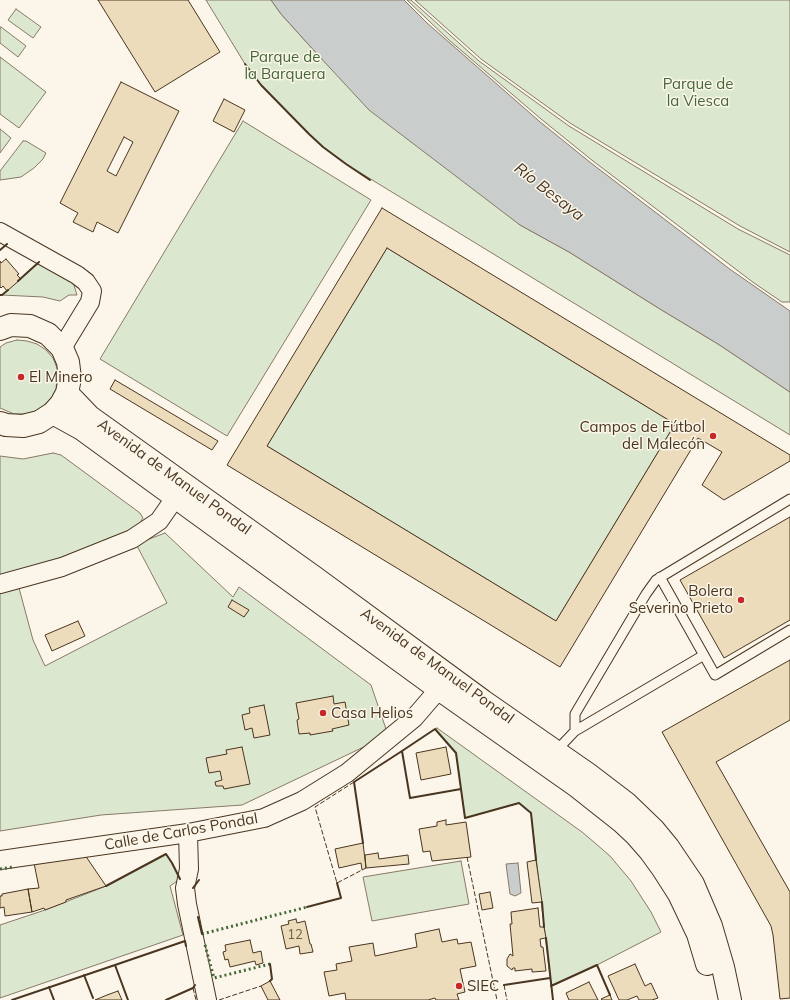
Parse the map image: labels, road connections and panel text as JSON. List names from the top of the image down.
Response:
{
  "streets": {
    "main road": ["Avenida de Manuel Pondal"],
    "street": ["Calle de Carlos Pondal"]
  },
  "crossings": [
    ["Avenida de Manuel Pondal", "Calle de Carlos Pondal"]
  ],
  "water": ["Río Besaya"],
  "parks": ["Parque de la Barquera", "Parque de la Viesca"],
  "places": [
    "El Minero",
    "Campos de Fútbol del Malecón",
    "Bolera Severino Prieto",
    "Casa Helios",
    "SIEC"
  ],
  "house_numbers": ["12"]
}
